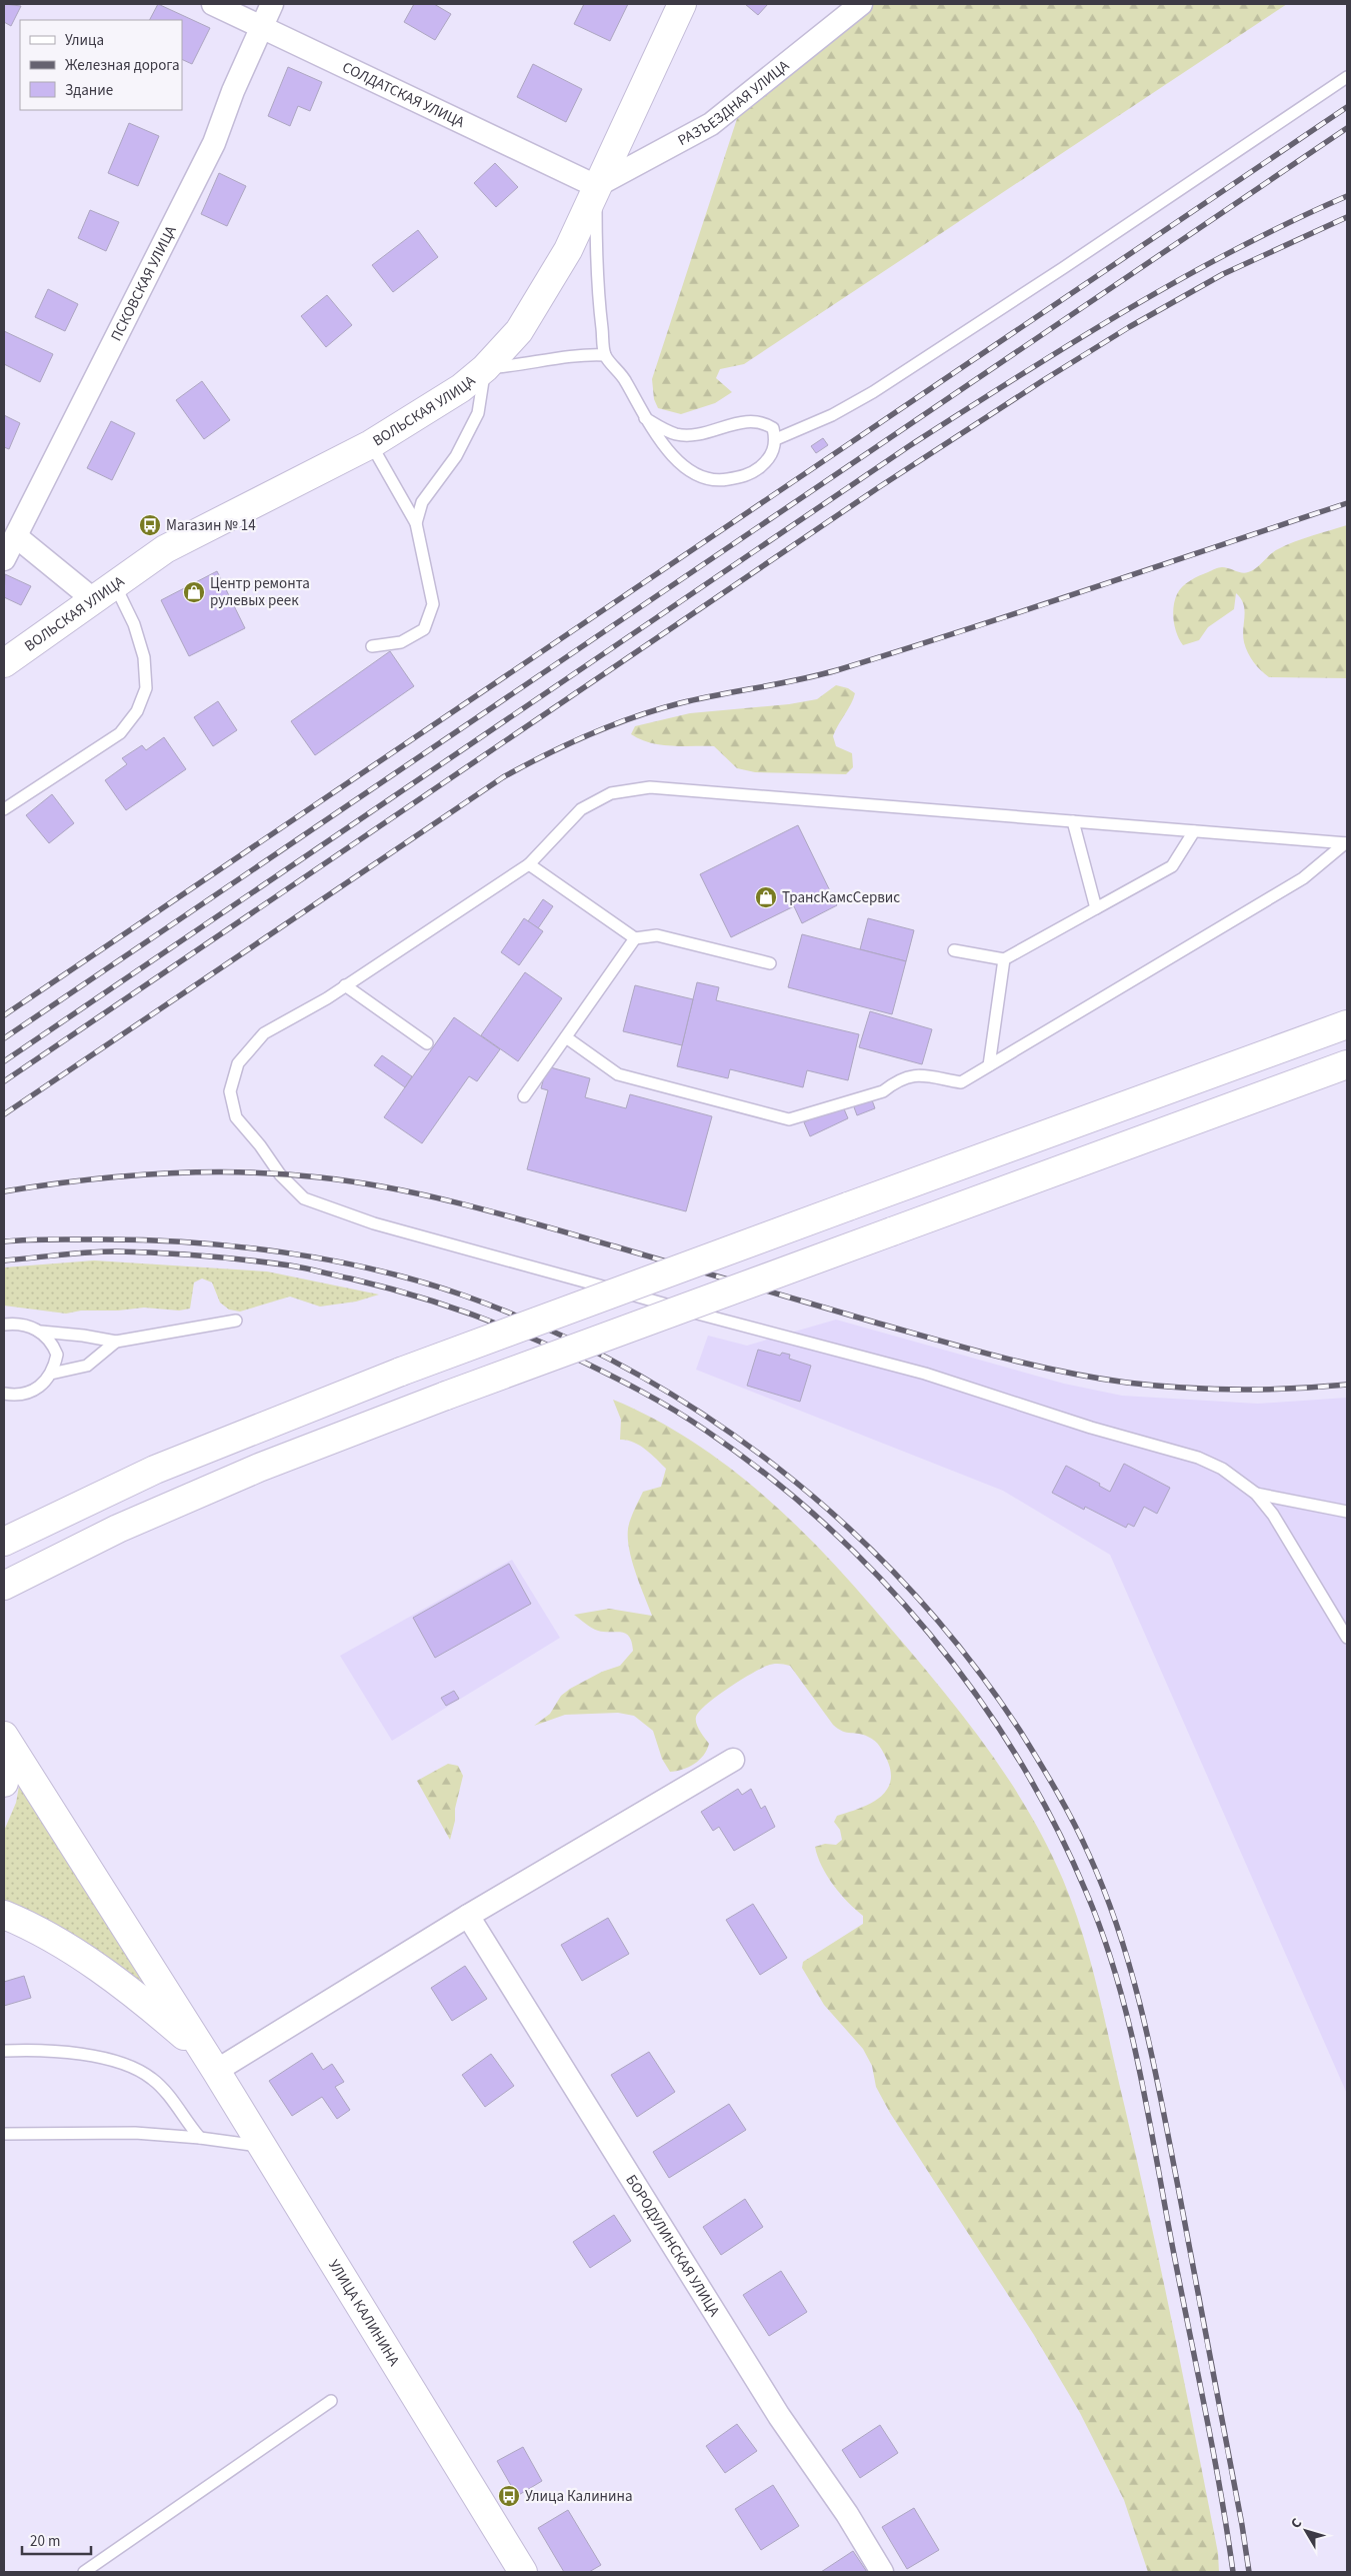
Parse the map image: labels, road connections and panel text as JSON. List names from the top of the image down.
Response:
{
  "streets": {
    "main road": ["ВОЛЬСКАЯ УЛИЦА", "УЛИЦА КАЛИНИНА"],
    "street": [
      "СОЛДАТСКАЯ УЛИЦА",
      "РАЗЪЕЗДНАЯ УЛИЦА",
      "ПСКОВСКАЯ УЛИЦА",
      "БОРОДУЛИНСКАЯ УЛИЦА"
    ]
  },
  "crossings": [
    ["СОЛДАТСКАЯ УЛИЦА", "РАЗЪЕЗДНАЯ УЛИЦА"],
    ["СОЛДАТСКАЯ УЛИЦА", "ПСКОВСКАЯ УЛИЦА"],
    ["СОЛДАТСКАЯ УЛИЦА", "ВОЛЬСКАЯ УЛИЦА"],
    ["РАЗЪЕЗДНАЯ УЛИЦА", "ВОЛЬСКАЯ УЛИЦА"]
  ],
  "places": {
    "bus stop": ["Магазин № 14", "Улица Калинина"],
    "shop": ["Центр ремонта рулевых реек", "ТрансКамсСервис"]
  },
  "legend": ["Улица", "Железная дорога", "Здание"],
  "scale_bar": "20 m",
  "north": "top left"
}
